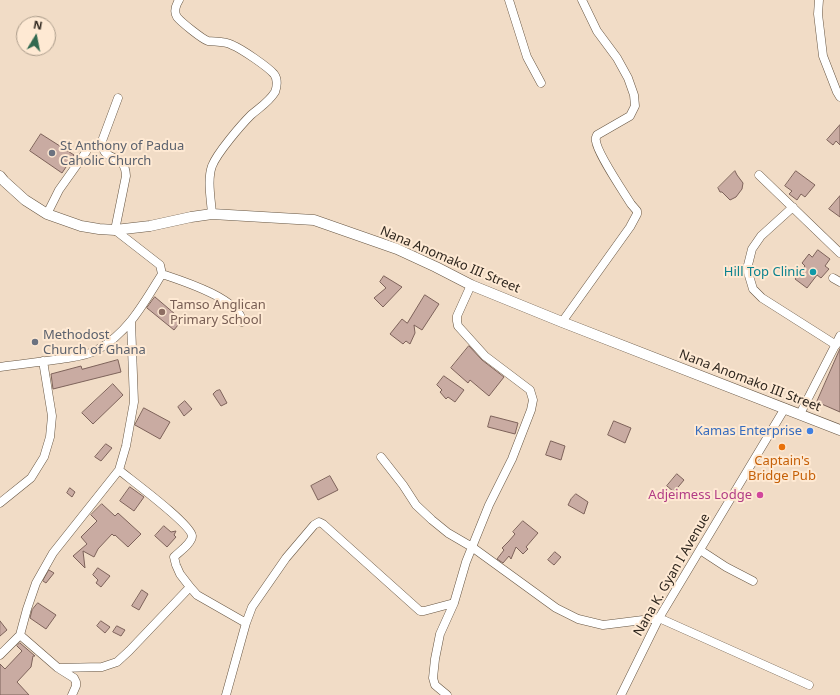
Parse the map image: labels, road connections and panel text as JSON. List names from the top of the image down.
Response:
{
  "streets": {
    "street": ["Nana Anomako III Street", "Nana K. Gyan I Avenue"]
  },
  "crossings": [
    ["Nana Anomako III Street", "Nana K. Gyan I Avenue"]
  ],
  "places": [
    "St Anthony of Padua Caholic Church",
    "Hill Top Clinic",
    "Tamso Anglican Primary School",
    "Methodost Church of Ghana",
    "Kamas Enterprise",
    "Captain's Bridge Pub",
    "Adjeimess Lodge"
  ],
  "north": "top"
}
